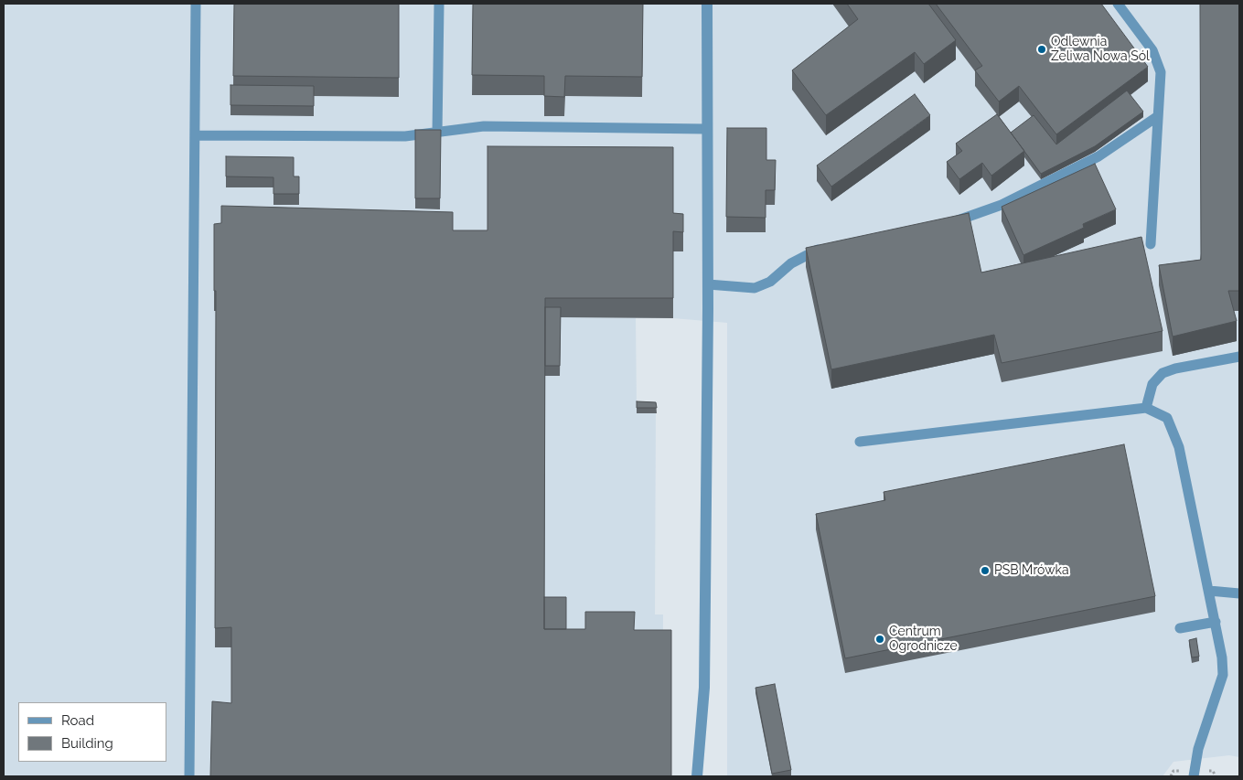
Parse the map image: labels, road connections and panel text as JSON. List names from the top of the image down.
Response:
{
  "places": ["Odlewnia Żeliwa Nowa Sól", "PSB Mrówka", "Centrum Ogrodnicze"],
  "legend": ["Road", "Building"]
}
